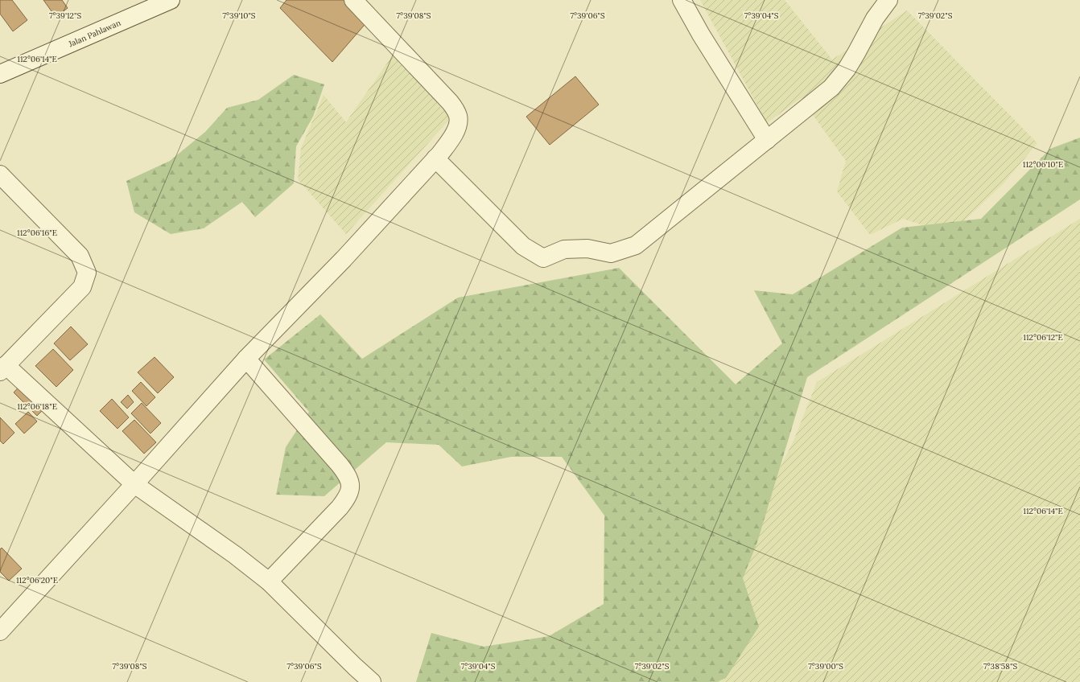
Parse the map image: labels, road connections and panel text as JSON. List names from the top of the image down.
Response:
{
  "streets": {
    "street": ["Jalan Pahlawan"]
  },
  "coordinates": [
    "7°39'12\"S",
    "7°39'10\"S",
    "7°39'08\"S",
    "7°39'06\"S",
    "7°39'04\"S",
    "7°39'02\"S",
    "112°06'14\"E",
    "112°06'10\"E",
    "112°06'16\"E",
    "112°06'12\"E",
    "112°06'18\"E",
    "112°06'20\"E",
    "7°39'00\"S",
    "7°38'58\"S"
  ]
}
